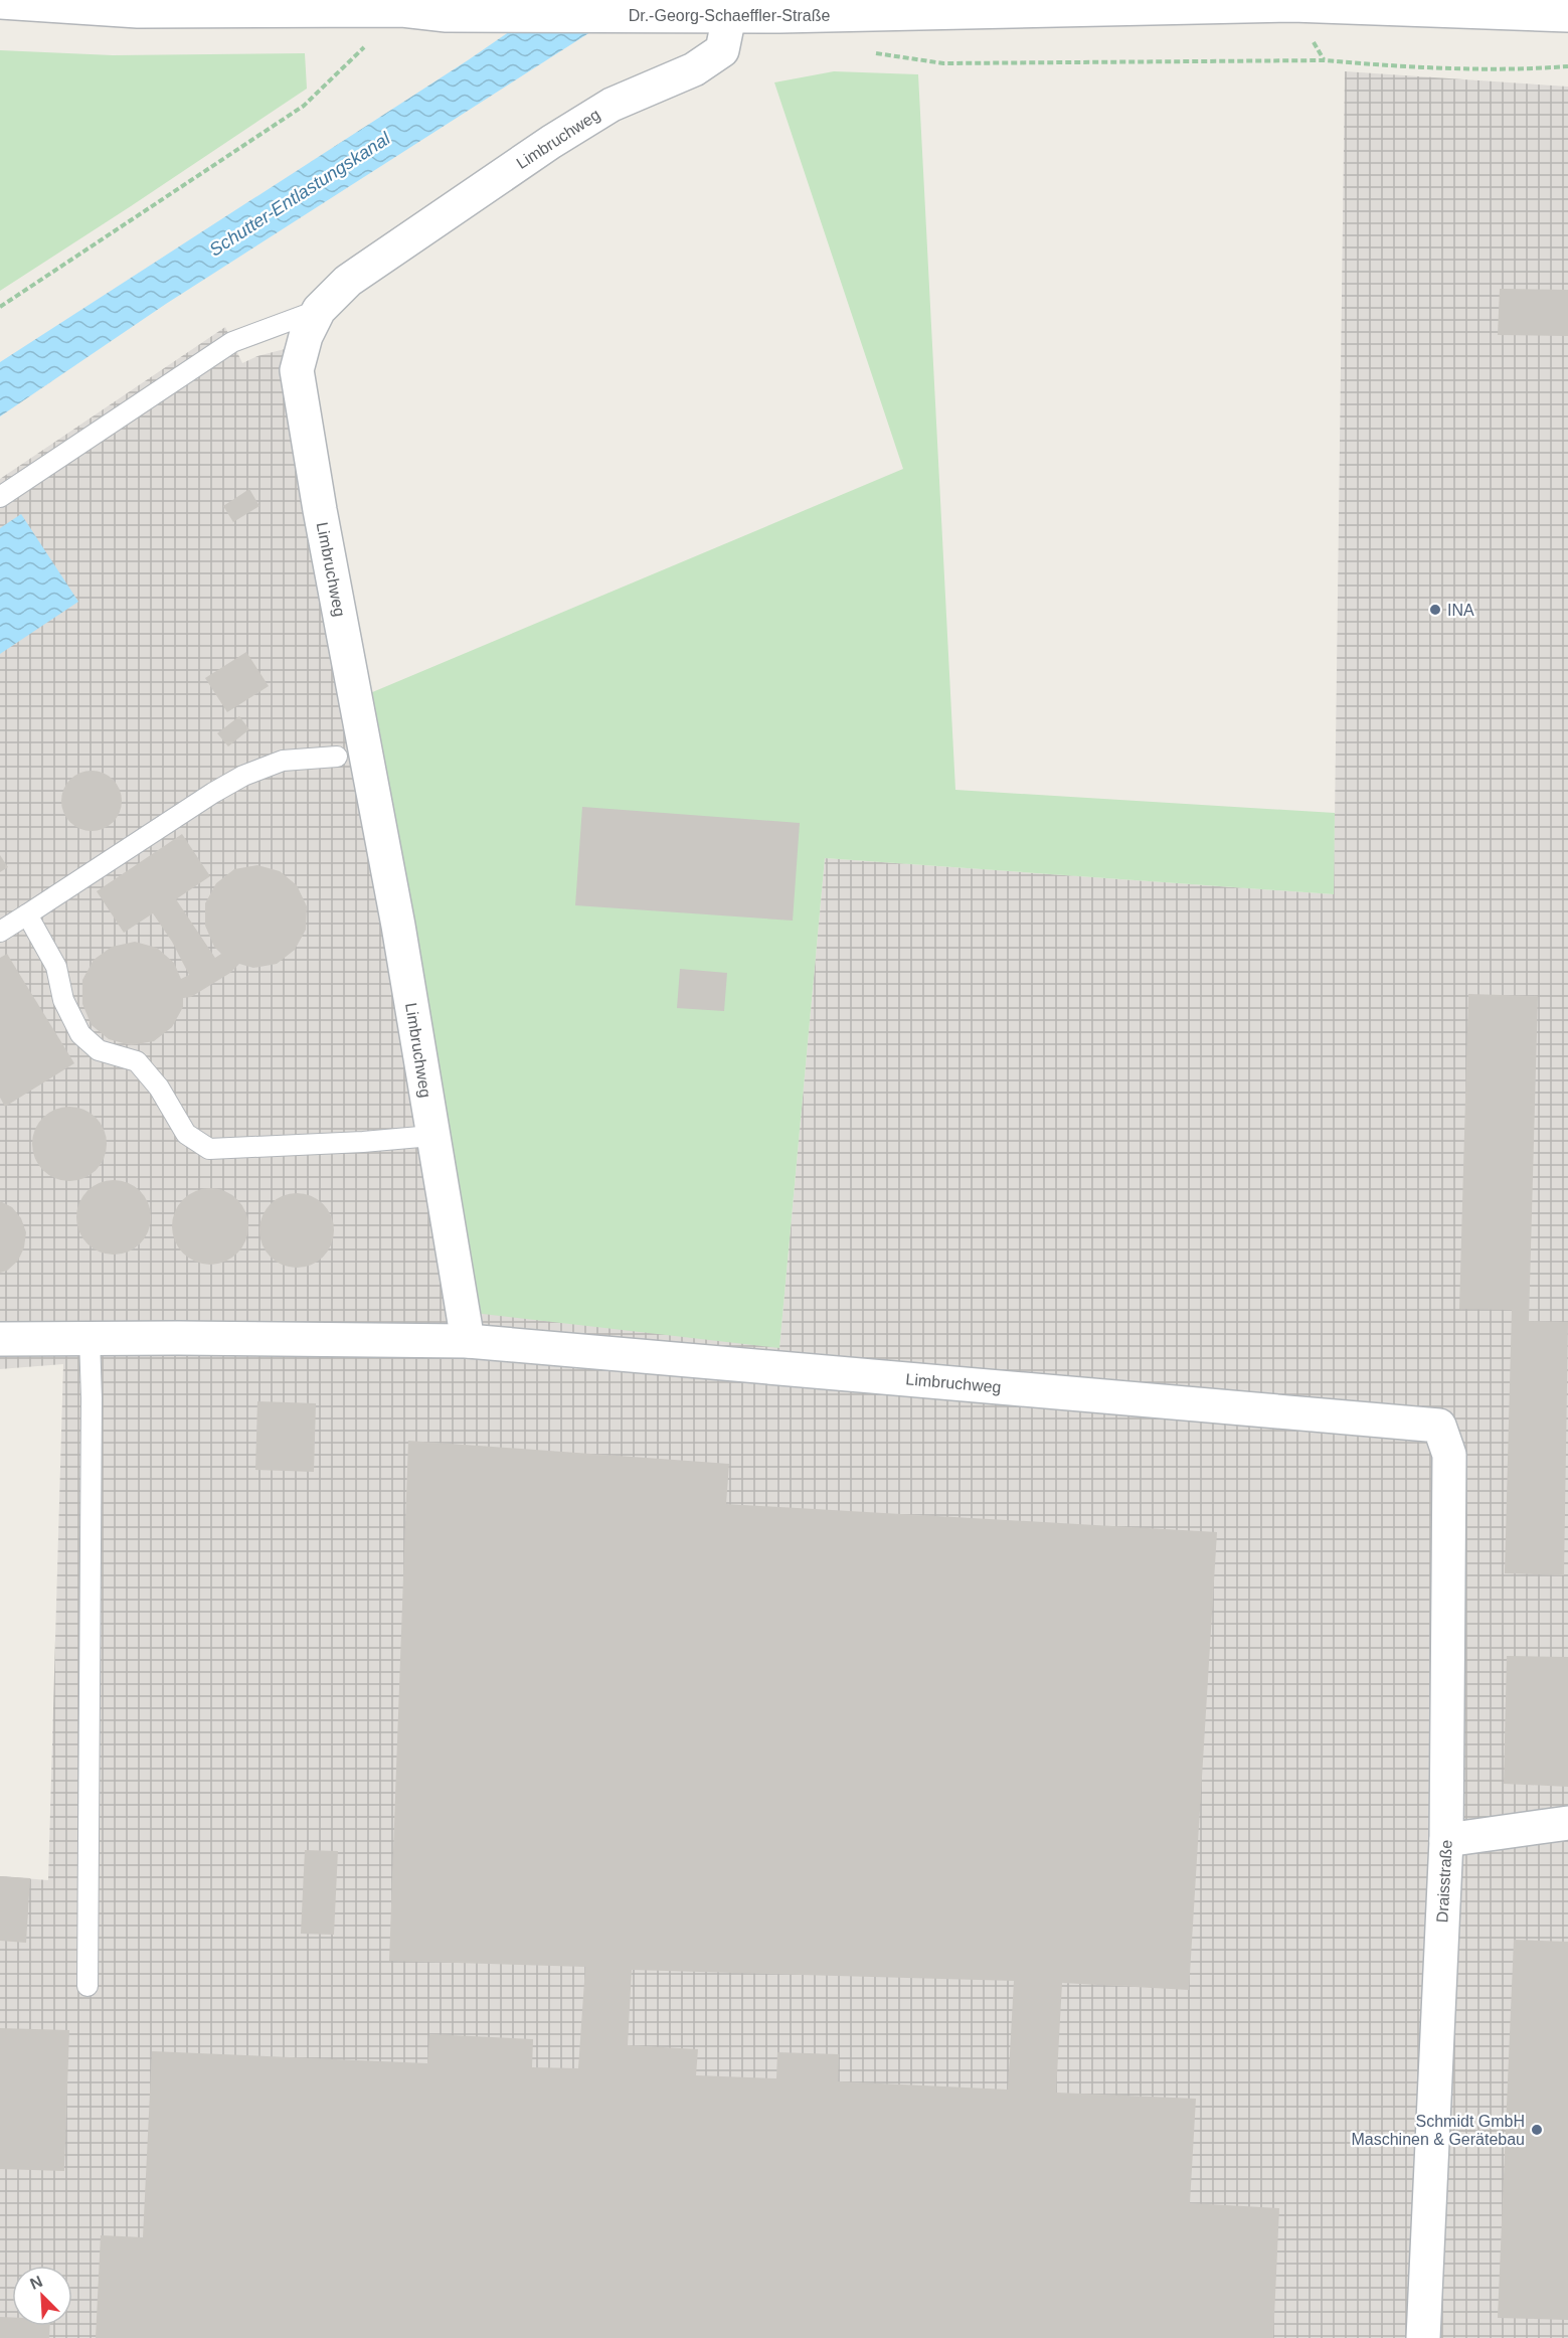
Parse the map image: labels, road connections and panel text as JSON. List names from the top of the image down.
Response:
{
  "streets": {
    "street": ["Dr.-Georg-Schaeffler-Straße", "Limbruchweg", "Draisstraße"]
  },
  "crossings": [
    ["Dr.-Georg-Schaeffler-Straße", "Limbruchweg"],
    ["Limbruchweg", "Draisstraße"]
  ],
  "water": ["Schutter-Entlastungskanal"],
  "places": ["INA", "Schmidt GmbH Maschinen & Gerätebau"],
  "north": "top left"
}
